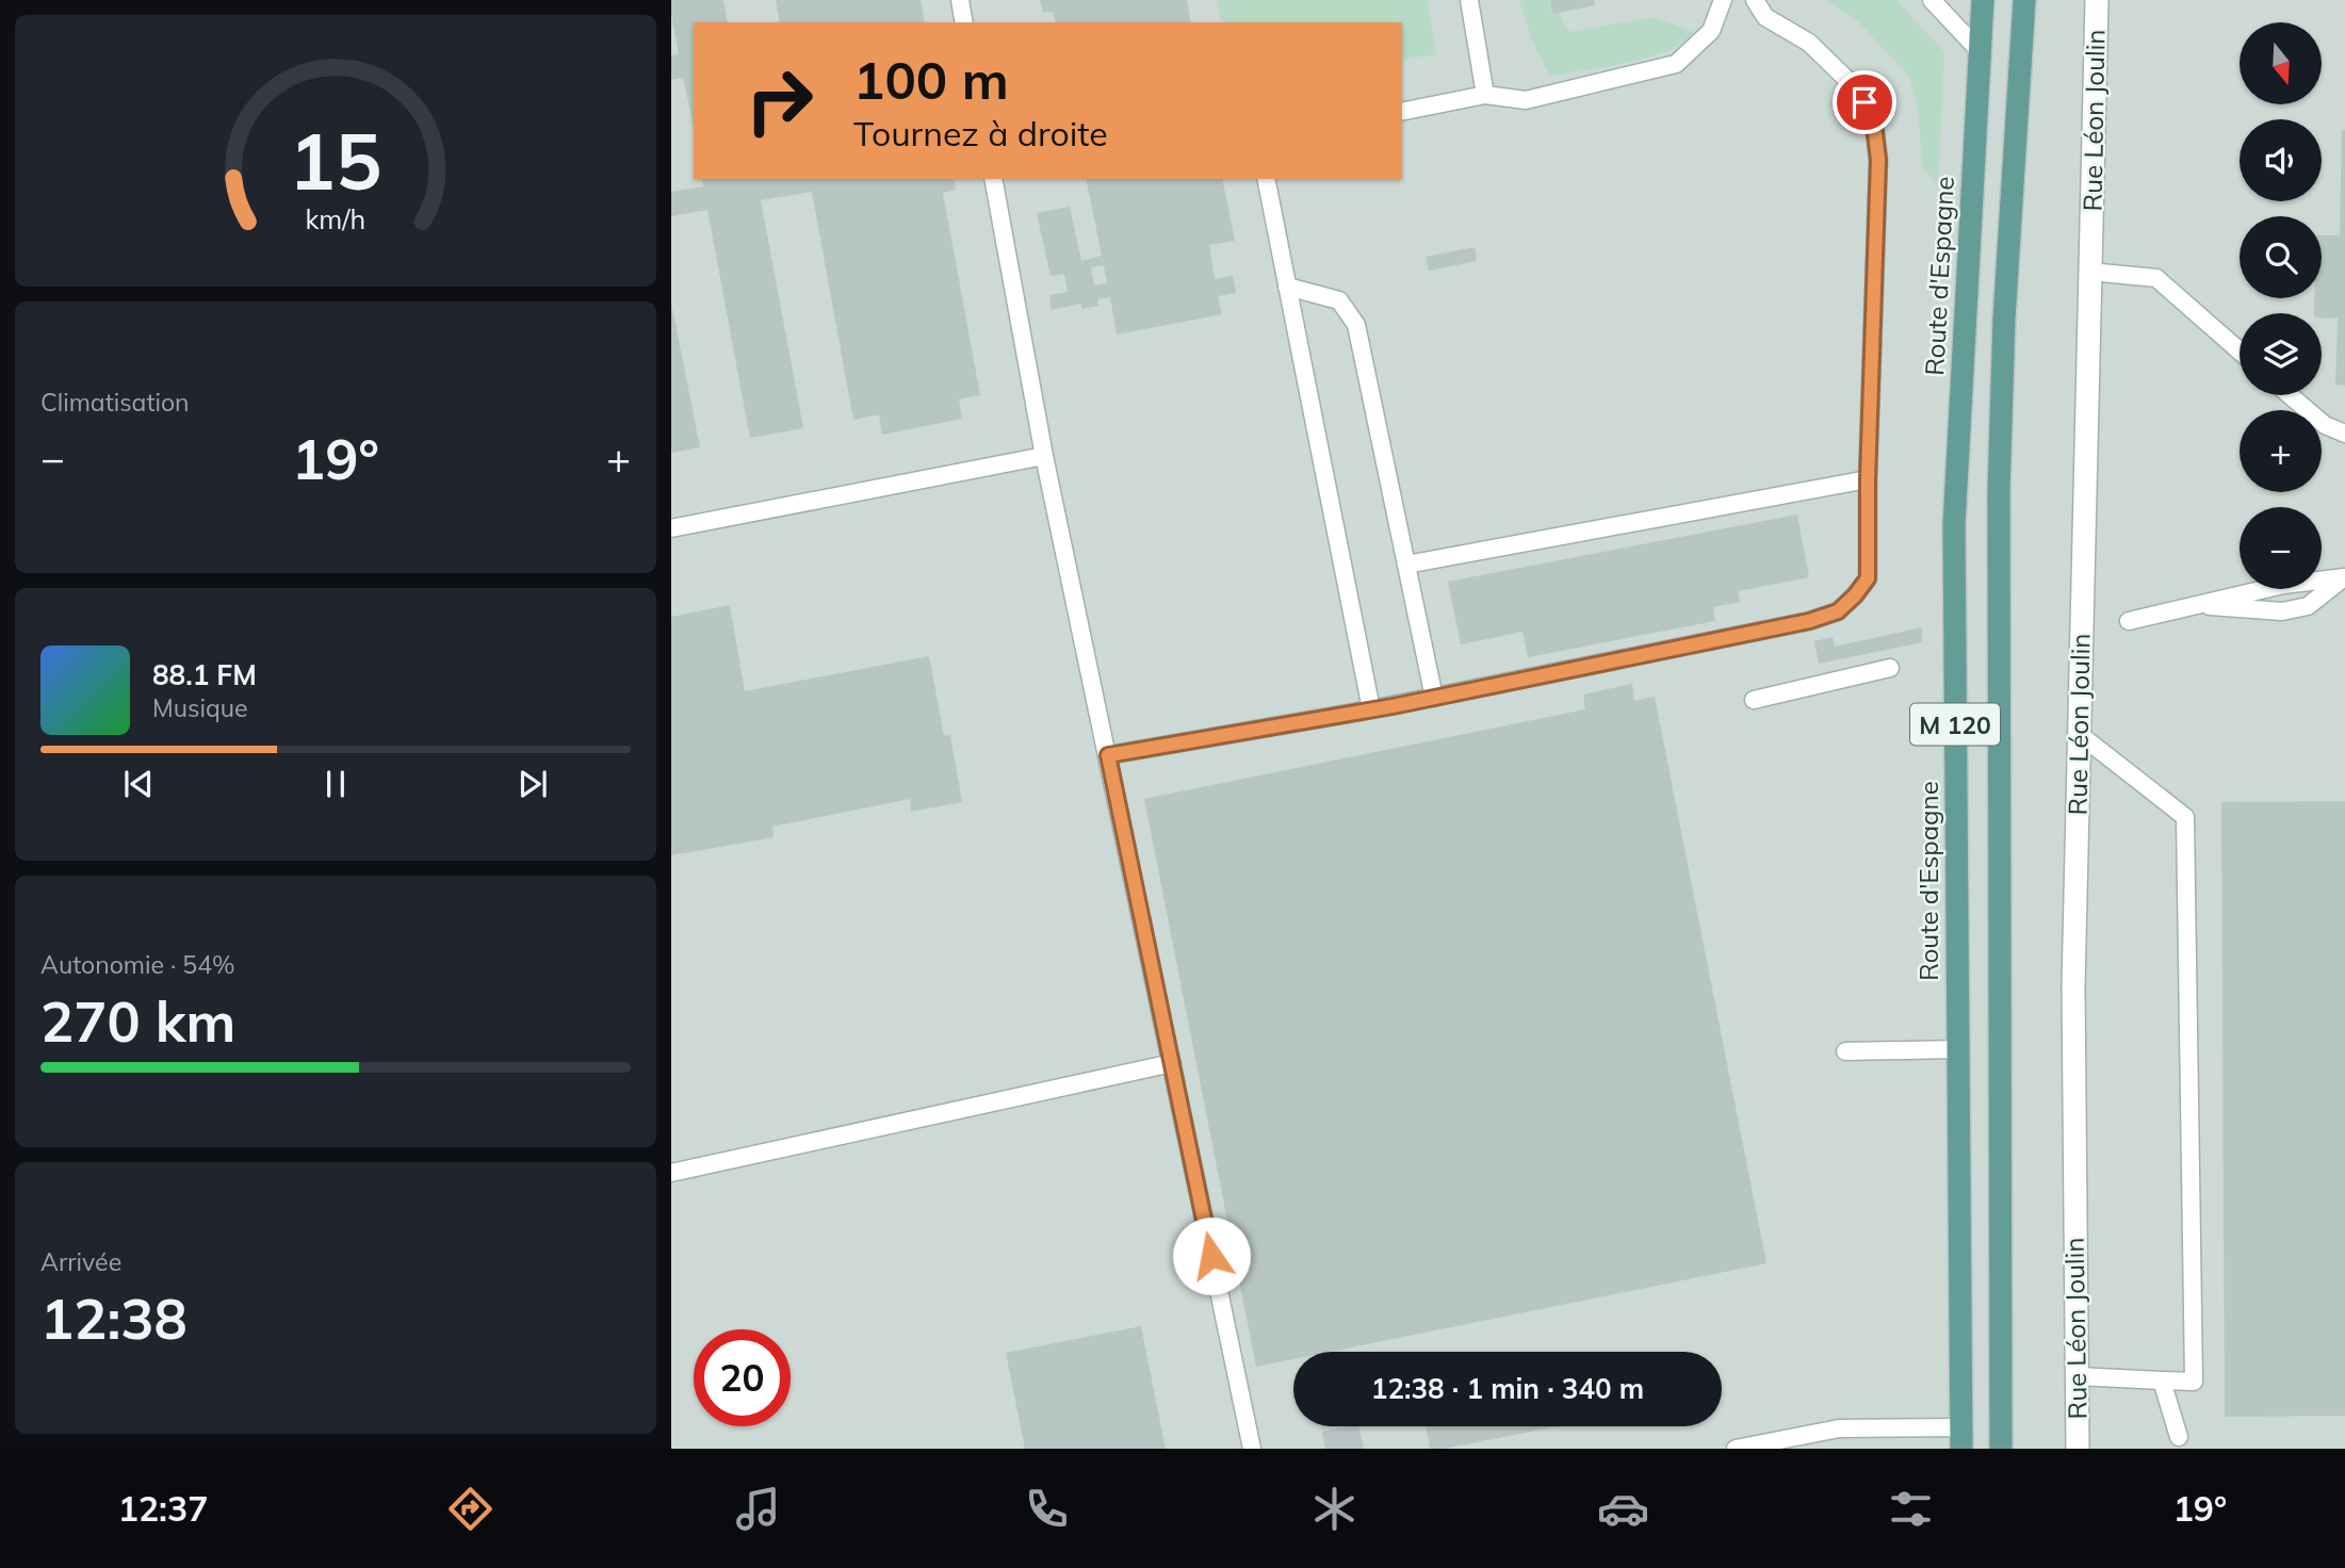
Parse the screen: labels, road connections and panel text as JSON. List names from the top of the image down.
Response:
{
  "streets": {
    "main road": ["Route d'Espagne", "M 120"],
    "street": ["Rue Léon Joulin"]
  },
  "north": "bottom",
  "page": {
    "map_buttons": ["+", "−"],
    "turn": ["100 m", "Tournez à droite"],
    "tile": [
      "Climatisation",
      ["Autonomie · 54%", "270 km"],
      ["Arrivée", "12:38"]
    ],
    "heat": ["−", "19°", "+"],
    "song": ["88.1 FM", "Musique"],
    "limit": "20",
    "trip": "12:38 · 1 min · 340 m",
    "tabs": ["12:37", "19°"],
    "gauge": ["15", "km/h"]
  }
}
